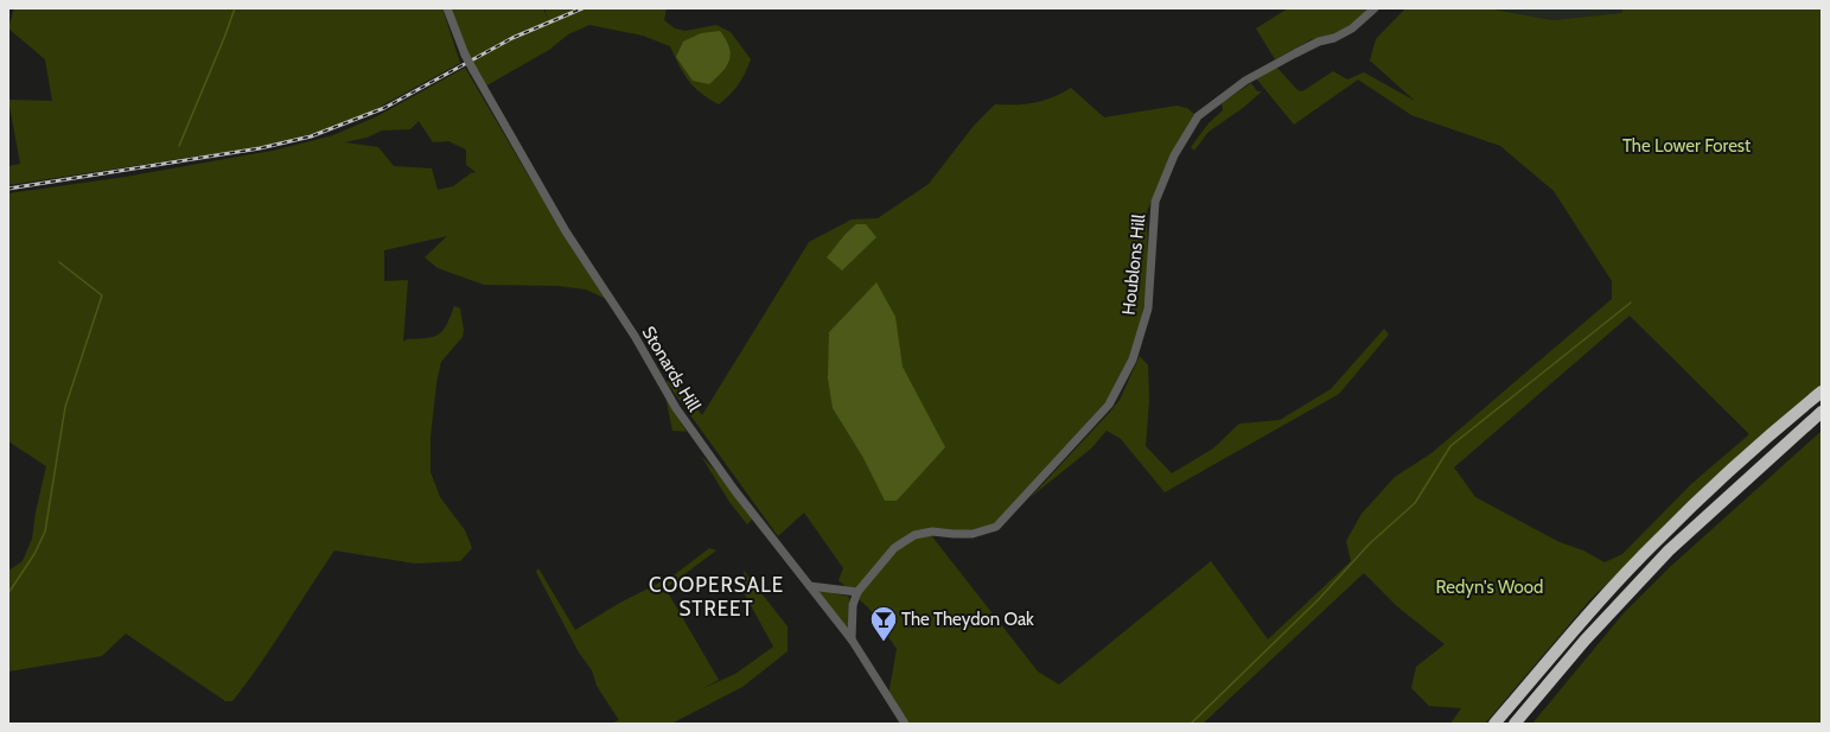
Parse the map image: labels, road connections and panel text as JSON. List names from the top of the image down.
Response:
{
  "streets": {
    "street": ["Houblons Hill", "Stonards Hill"]
  },
  "crossings": [
    ["Houblons Hill", "Stonards Hill"]
  ],
  "districts": ["COOPERSALE STREET"],
  "parks": ["The Lower Forest", "Redyn's Wood"],
  "places": {
    "bar": ["The Theydon Oak"]
  }
}
